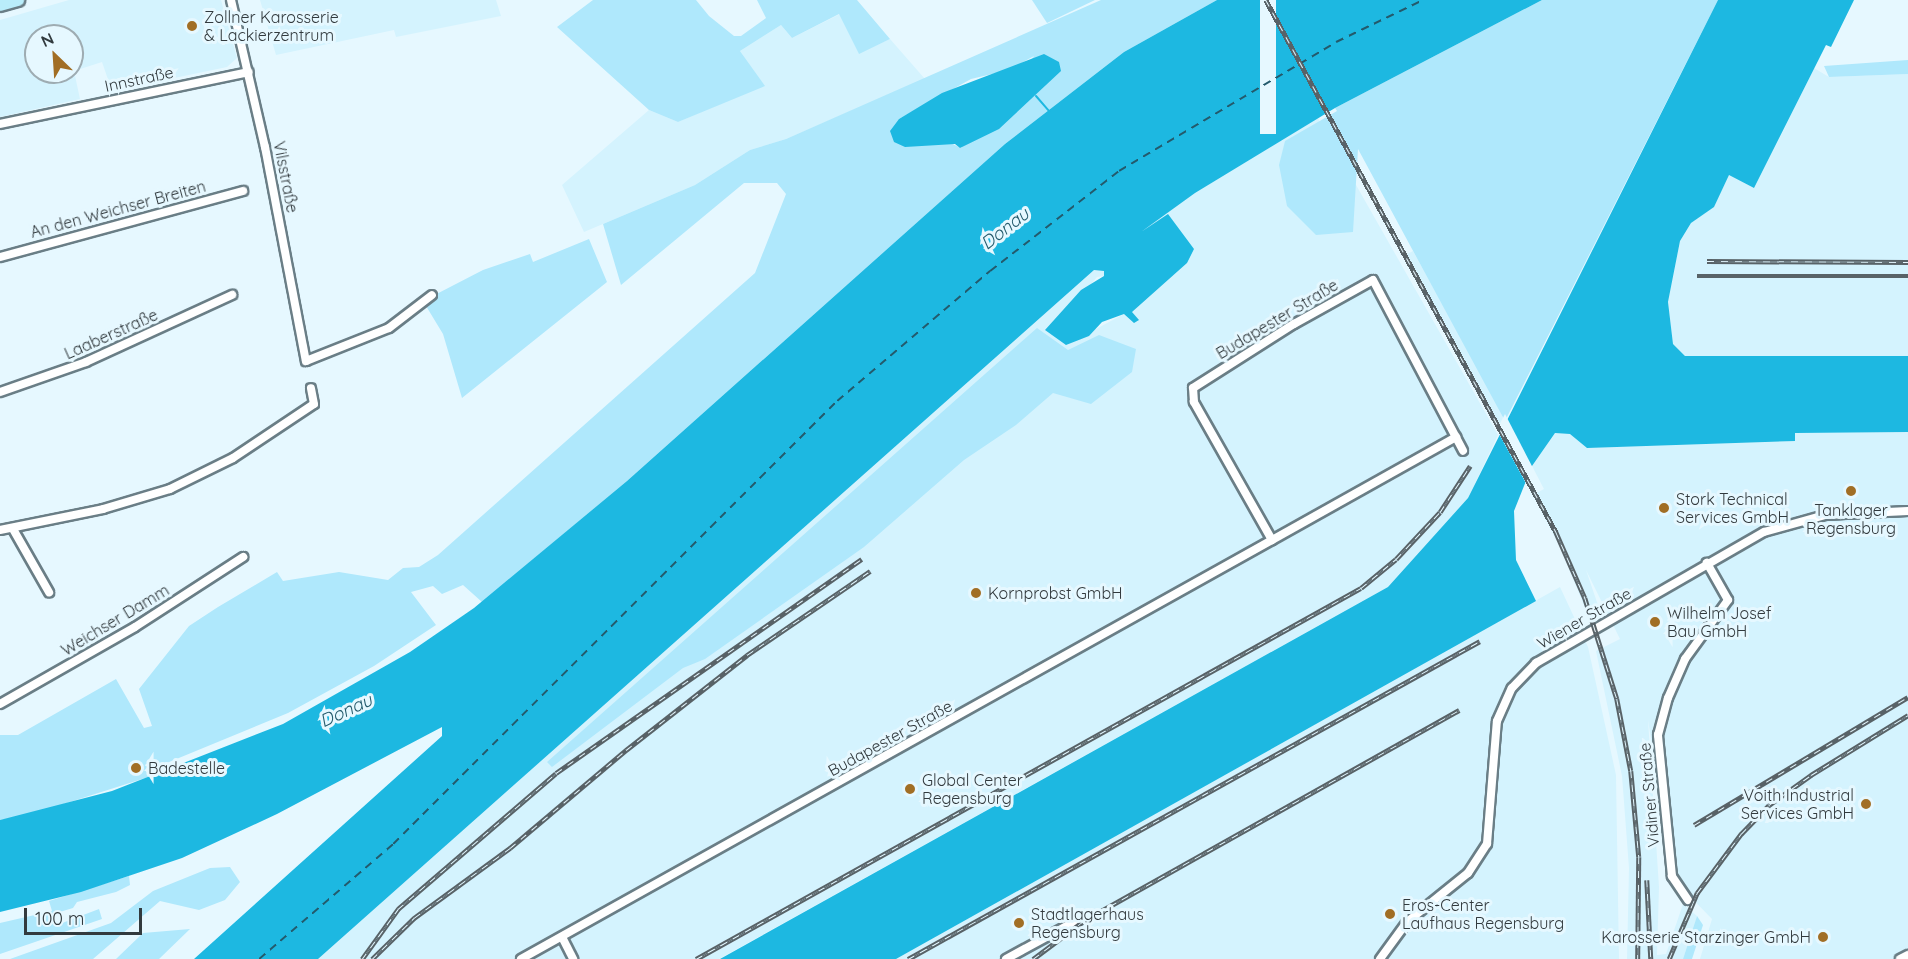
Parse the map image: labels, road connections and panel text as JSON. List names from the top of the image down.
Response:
{
  "streets": {
    "street": [
      "Innstraße",
      "Vilsstraße",
      "An den Weichser Breiten",
      "Budapester Straße",
      "Laaberstraße",
      "Wiener Straße",
      "Weichser Damm",
      "Vidiner Straße"
    ]
  },
  "crossings": [
    ["Innstraße", "Vilsstraße"],
    ["Wiener Straße", "Vidiner Straße"]
  ],
  "water": ["Donau"],
  "places": [
    "Zollner Karosserie & Lackierzentrum",
    "Tanklager Regensburg",
    "Stork Technical Services GmbH",
    "Kornprobst GmbH",
    "Wilhelm Josef Bau GmbH",
    "Badestelle",
    "Global Center Regensburg",
    "Voith Industrial Services GmbH",
    "Eros-Center Laufhaus Regensburg",
    "Stadtlagerhaus Regensburg",
    "Karosserie Starzinger GmbH"
  ],
  "scale_bar": "100 m",
  "north": "top left"
}
